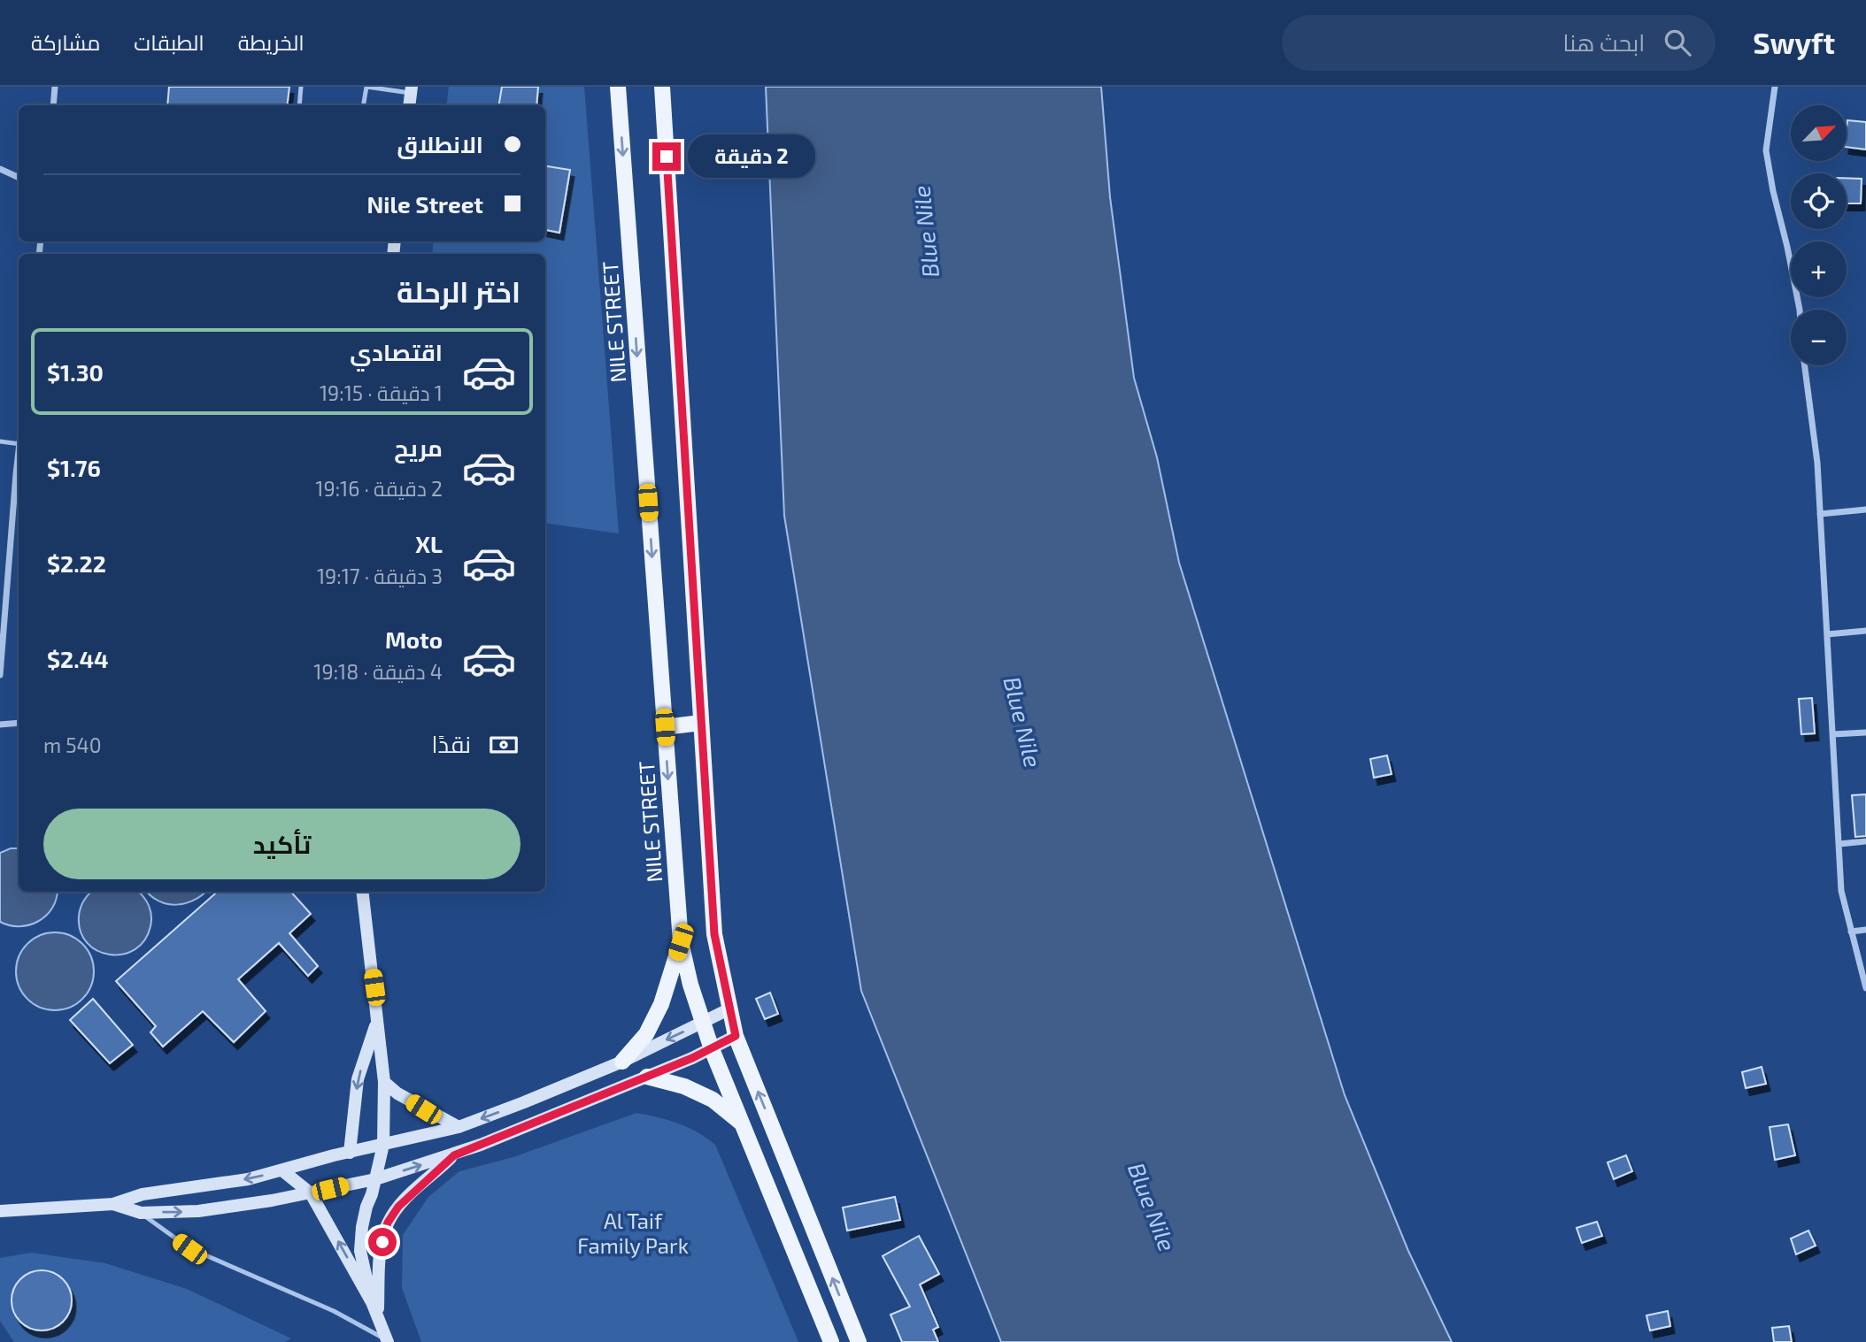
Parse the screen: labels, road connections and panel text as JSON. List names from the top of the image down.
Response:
{
  "streets": {
    "main road": ["NILE STREET"]
  },
  "water": ["Blue Nile"],
  "parks": ["Al Taif Family Park"],
  "north": "top right",
  "page": {
    "header": "Swyft",
    "search": "ابحث هنا",
    "nav": ["الخريطة", "الطبقات", "مشاركة"],
    "map_buttons": ["+", "−"],
    "banner": ["الانطلاق", "Nile Street"],
    "bubble": "2 دقيقة",
    "heading": "اختر الرحلة",
    "list": [
      {
        "name": "اقتصادي",
        "note": "1 دقيقة · 19:15",
        "value": "$1.30"
      },
      {
        "name": "مريح",
        "note": "2 دقيقة · 19:16",
        "value": "$1.76"
      },
      {
        "name": "XL",
        "note": "3 دقيقة · 19:17",
        "value": "$2.22"
      },
      {
        "name": "Moto",
        "note": "4 دقيقة · 19:18",
        "value": "$2.44"
      }
    ],
    "pay": ["نقدًا", "540 m"],
    "buttons": "تأكيد"
  }
}
